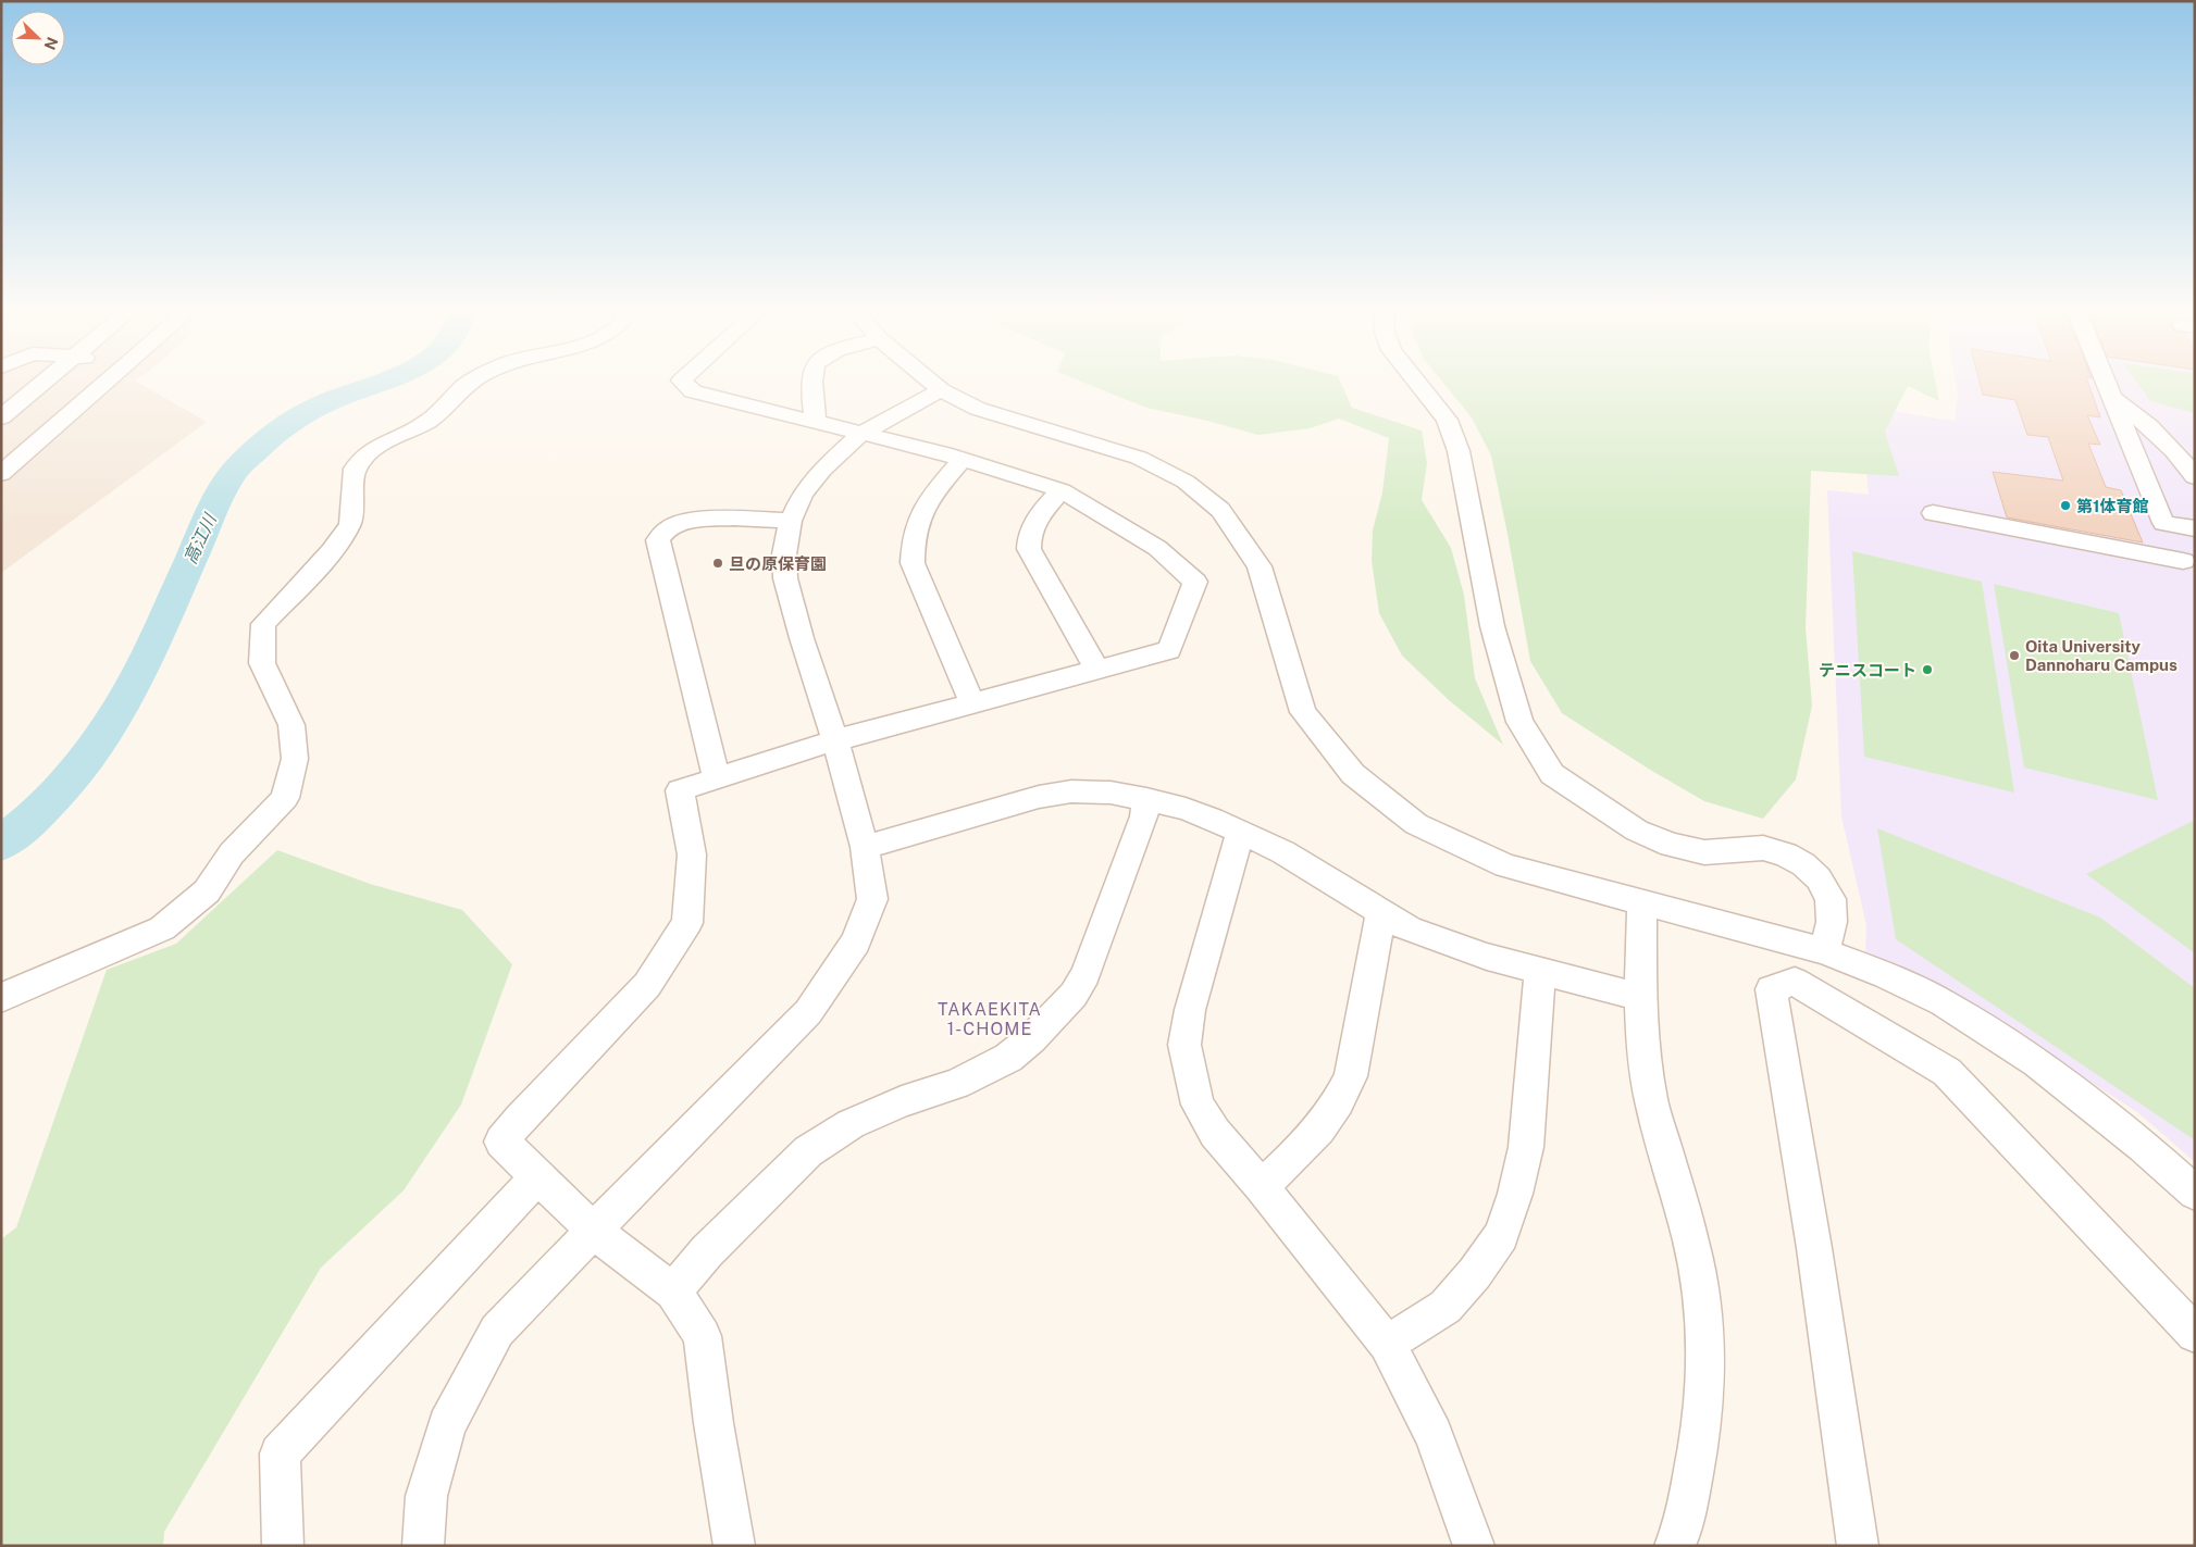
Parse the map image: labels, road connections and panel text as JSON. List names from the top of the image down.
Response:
{
  "districts": ["TAKAEKITA 1-CHOME"],
  "water": ["高江川"],
  "places": [
    "第1体育館",
    "旦の原保育園",
    "Oita University Dannoharu Campus",
    "テニスコート"
  ],
  "north": "bottom right"
}
